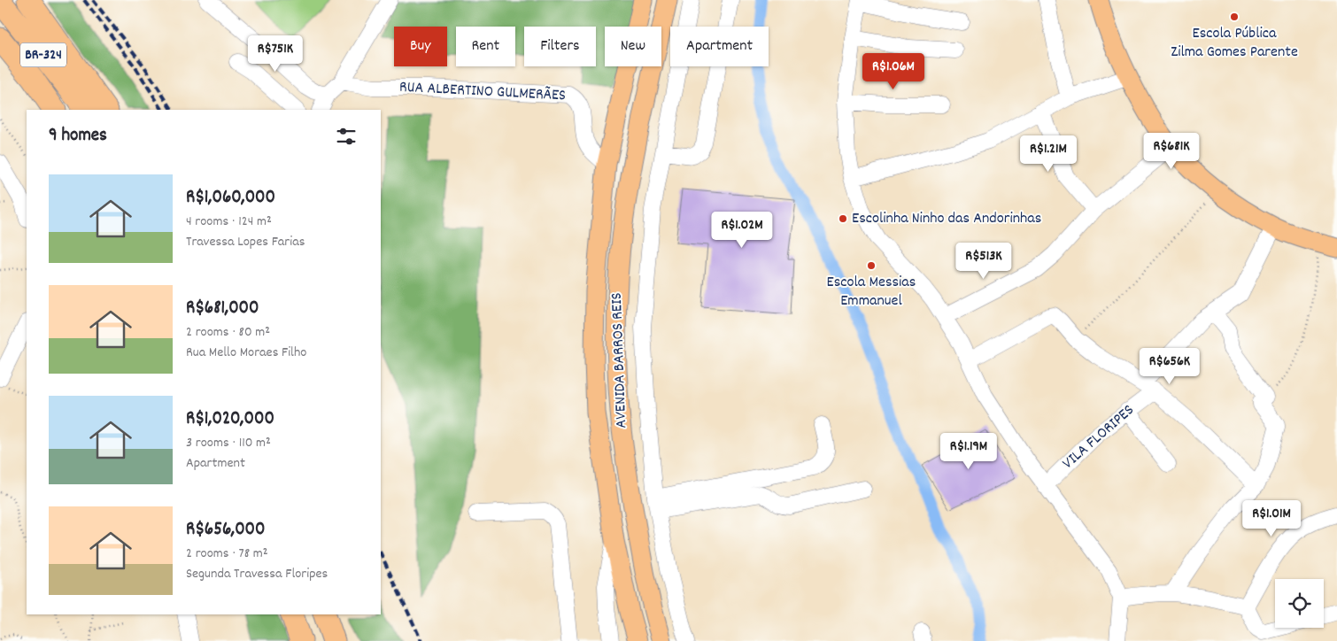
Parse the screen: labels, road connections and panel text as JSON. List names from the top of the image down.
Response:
{
  "streets": {
    "highway": ["BR-324"],
    "main road": ["AVENIDA BARROS REIS"],
    "street": ["RUA ALBERTINO GULMERÃES", "VILA FLORIPES"]
  },
  "crossings": [
    ["RUA ALBERTINO GULMERÃES", "AVENIDA BARROS REIS"]
  ],
  "places": ["Escola Pública Zilma Gomes Parente", "Escolinha Ninho das Andorinhas", "Escola Messias Emmanuel"],
  "page": {
    "chip": [
      "Buy",
      "Rent",
      "Filters",
      "New",
      "Apartment"
    ],
    "price": [
      "R$751K",
      "R$1.06M",
      "R$681K",
      "R$1.21M",
      "R$1.02M",
      "R$513K",
      "R$656K",
      "R$1.19M",
      "R$1.01M"
    ],
    "heading": "9 homes",
    "list": [
      {
        "name": "R$1,060,000",
        "note": "4 rooms · 124 m² · Travessa Lopes Farias"
      },
      {
        "name": "R$681,000",
        "note": "2 rooms · 80 m² · Rua Mello Moraes Filho"
      },
      {
        "name": "R$1,020,000",
        "note": "3 rooms · 110 m² · Apartment"
      },
      {
        "name": "R$656,000",
        "note": "2 rooms · 78 m² · Segunda Travessa Floripes"
      }
    ]
  }
}
